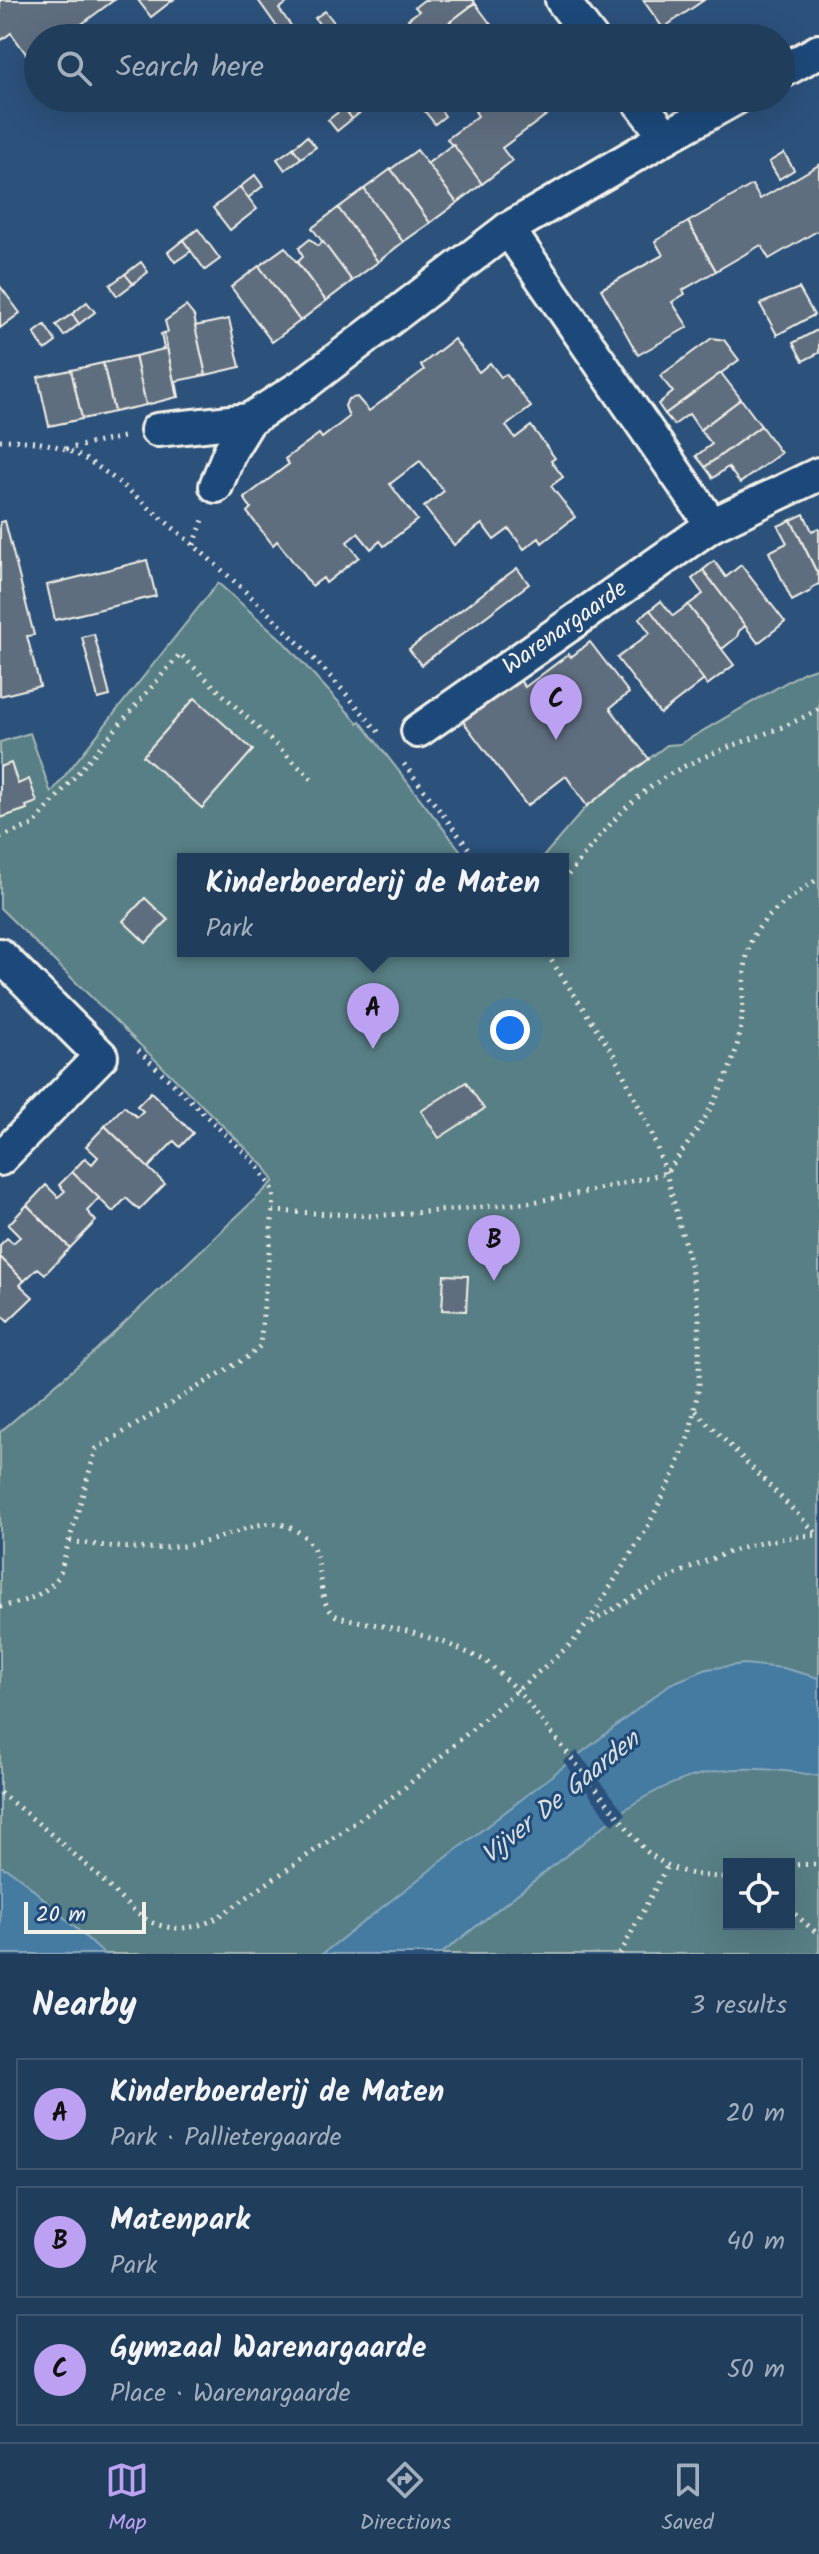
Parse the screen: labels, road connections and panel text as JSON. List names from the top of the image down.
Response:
{
  "streets": {
    "street": ["Warenargaarde"]
  },
  "water": ["Vijver De Gaarden"],
  "scale_bar": "20 m",
  "page": {
    "search": "Search here",
    "pins": ["C", "A", "B"],
    "popup": ["Kinderboerderij de Maten", "Park"],
    "scale": "20 m",
    "heading": ["Nearby", "3 results"],
    "list": [
      {
        "mark": "A",
        "name": "Kinderboerderij de Maten",
        "note": "Park · Pallietergaarde",
        "value": "20 m"
      },
      {
        "mark": "B",
        "name": "Matenpark",
        "note": "Park",
        "value": "40 m"
      },
      {
        "mark": "C",
        "name": "Gymzaal Warenargaarde",
        "note": "Place · Warenargaarde",
        "value": "50 m"
      }
    ],
    "nav": ["Map", "Directions", "Saved"]
  }
}
